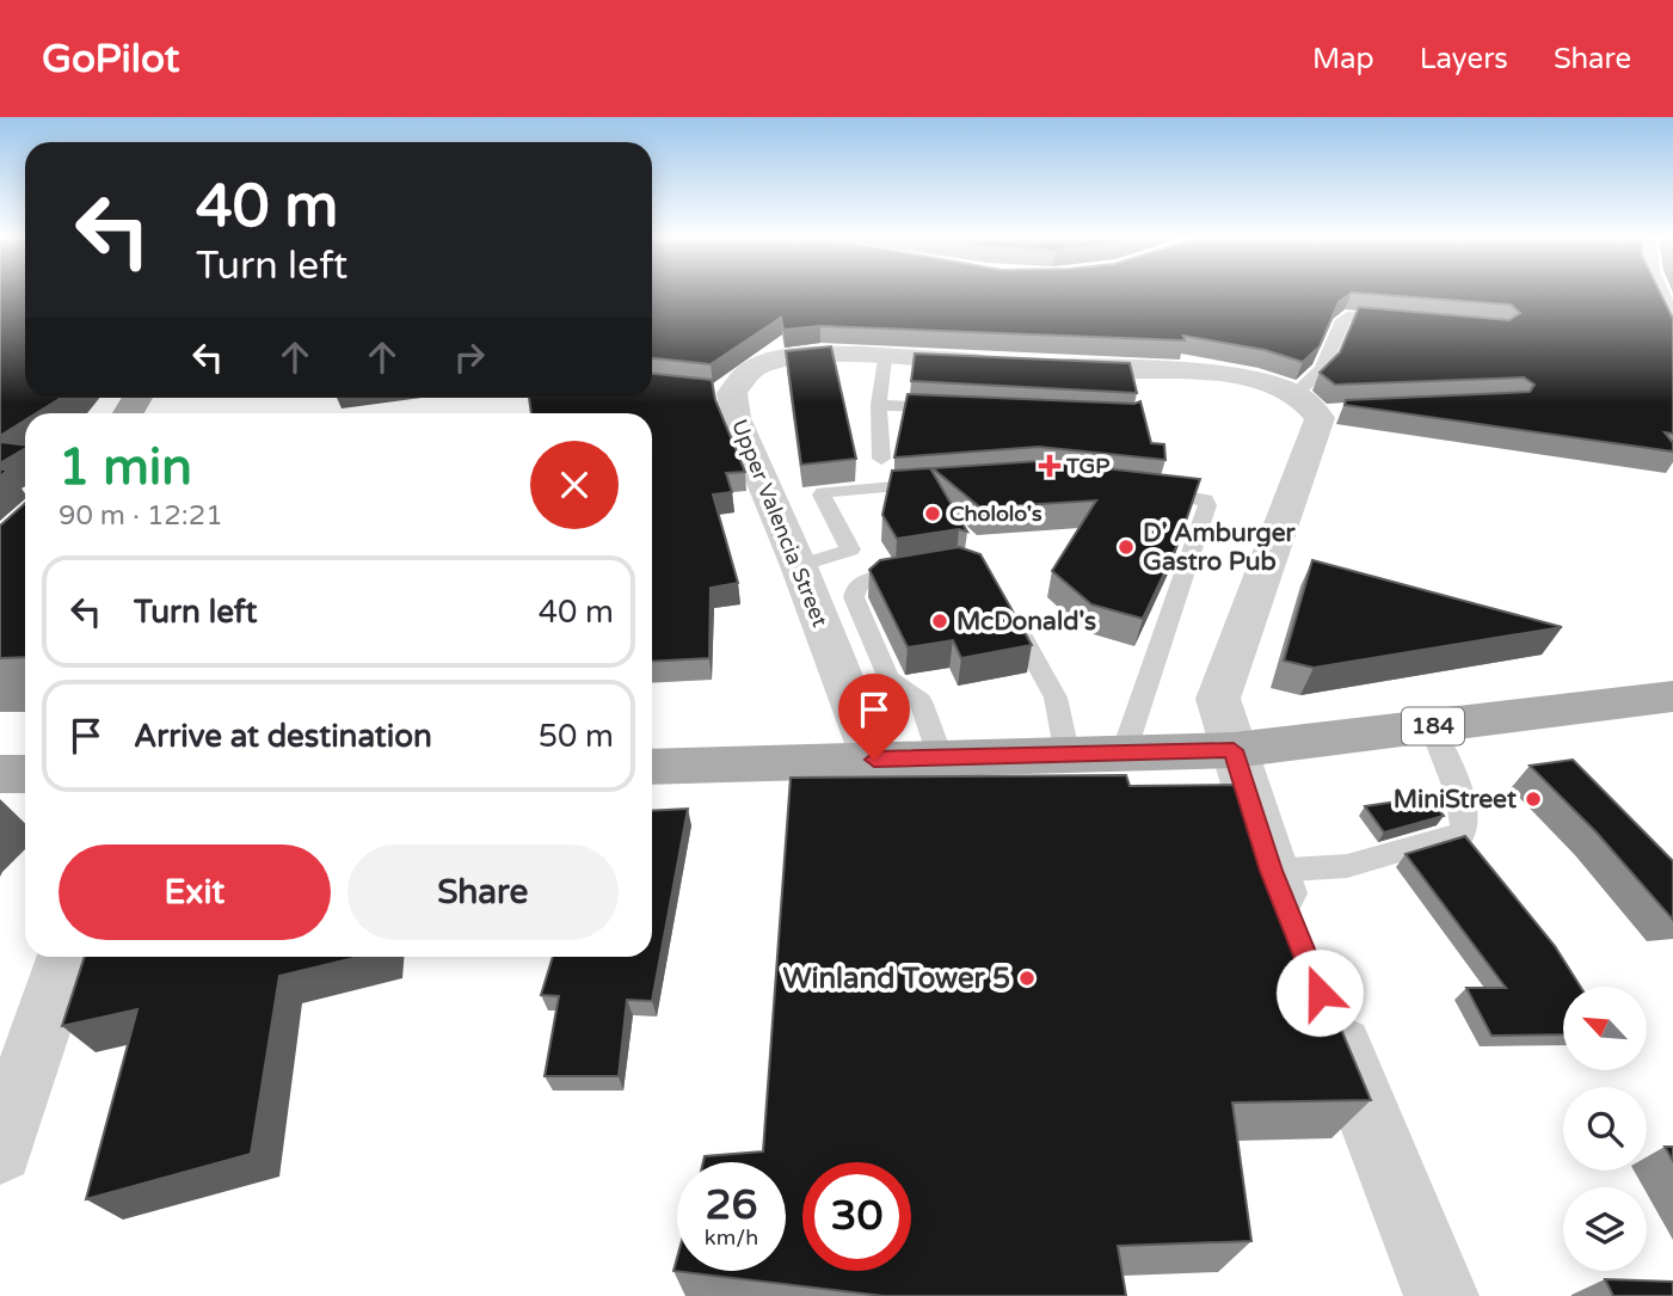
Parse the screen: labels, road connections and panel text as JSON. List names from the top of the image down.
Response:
{
  "streets": {
    "main road": ["184"],
    "street": ["Upper Valencia Street"]
  },
  "crossings": [
    ["Upper Valencia Street", "184"]
  ],
  "places": {
    "health": ["TGP"],
    "other": [
      "Chololo's",
      "D' Amburger Gastro Pub",
      "McDonald's",
      "MiniStreet",
      "Winland Tower 5"
    ]
  },
  "north": "top left",
  "page": {
    "header": "GoPilot",
    "nav": ["Map", "Layers", "Share"],
    "turn": ["40 m", "Turn left"],
    "heading": ["1 min", "90 m · 12:21"],
    "list": [
      {
        "name": "Turn left",
        "value": "40 m"
      },
      {
        "name": "Arrive at destination",
        "value": "50 m"
      }
    ],
    "buttons": ["Exit", "Share"],
    "speed": "26 km/h",
    "limit": "30"
  }
}
